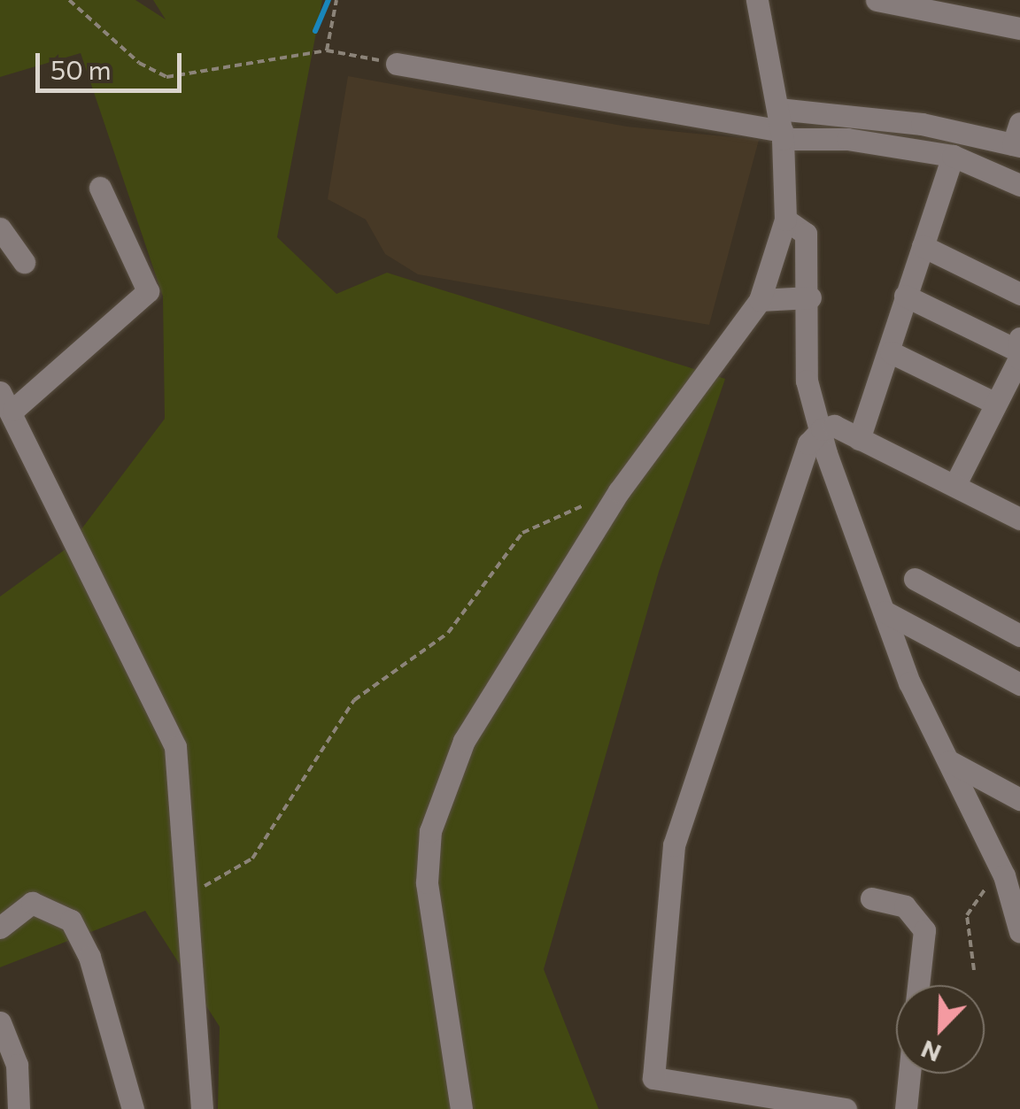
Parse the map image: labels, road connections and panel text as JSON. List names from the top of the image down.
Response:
{
  "scale_bar": "50 m",
  "north": "bottom left"
}
